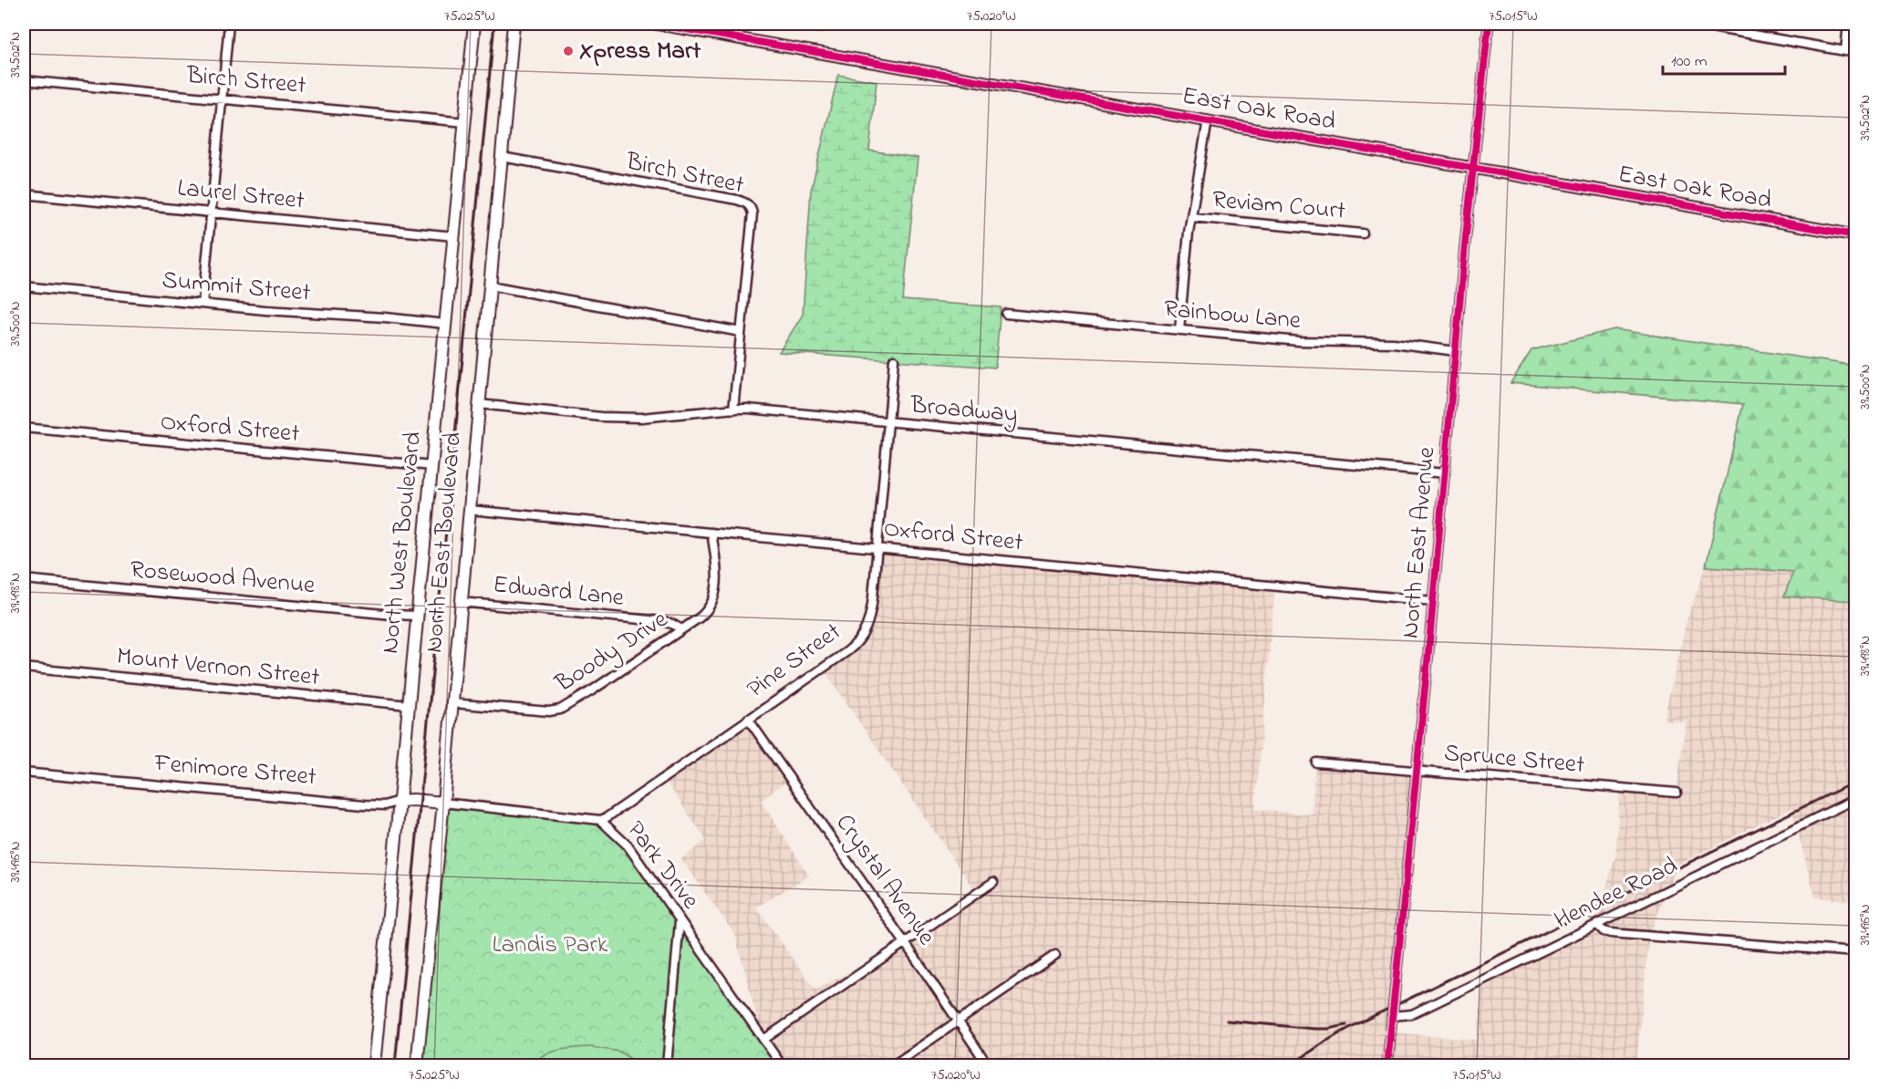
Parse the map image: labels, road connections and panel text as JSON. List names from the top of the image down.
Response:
{
  "streets": {
    "main road": ["North West Boulevard", "North East Boulevard", "Fenimore Street"],
    "street": [
      "Birch Street",
      "East Oak Road",
      "Laurel Street",
      "Reviam Court",
      "Summit Street",
      "Rainbow Lane",
      "Broadway",
      "Oxford Street",
      "North East Avenue",
      "Rosewood Avenue",
      "Edward Lane",
      "Boody Drive",
      "Pine Street",
      "Mount Vernon Street",
      "Spruce Street",
      "Park Drive",
      "Crystal Avenue",
      "Hendee Road"
    ]
  },
  "crossings": [
    ["Birch Street", "Broadway"],
    ["Birch Street", "North West Boulevard"],
    ["Birch Street", "North East Boulevard"],
    ["East Oak Road", "North East Avenue"],
    ["Laurel Street", "North West Boulevard"],
    ["Summit Street", "North West Boulevard"],
    ["Rainbow Lane", "North East Avenue"],
    ["Broadway", "North East Boulevard"],
    ["Broadway", "North East Avenue"],
    ["Broadway", "Pine Street"],
    ["Oxford Street", "North West Boulevard"],
    ["Oxford Street", "North East Boulevard"],
    ["Oxford Street", "North East Avenue"],
    ["Oxford Street", "Boody Drive"],
    ["Oxford Street", "Pine Street"],
    ["North West Boulevard", "Rosewood Avenue"],
    ["North West Boulevard", "Mount Vernon Street"],
    ["North West Boulevard", "Fenimore Street"],
    ["North East Boulevard", "Edward Lane"],
    ["North East Boulevard", "Boody Drive"],
    ["North East Boulevard", "Fenimore Street"],
    ["North East Boulevard", "Park Drive"],
    ["North East Avenue", "Spruce Street"],
    ["North East Avenue", "Hendee Road"],
    ["Edward Lane", "Boody Drive"],
    ["Pine Street", "Park Drive"],
    ["Pine Street", "Crystal Avenue"],
    ["Fenimore Street", "Park Drive"]
  ],
  "parks": ["Landis Park"],
  "places": ["Xpress Mart"],
  "scale_bar": "100 m",
  "coordinates": [
    "75.025°W",
    "75.020°W",
    "75.015°W",
    "39.502°N",
    "39.500°N",
    "39.498°N",
    "39.496°N"
  ]
}
